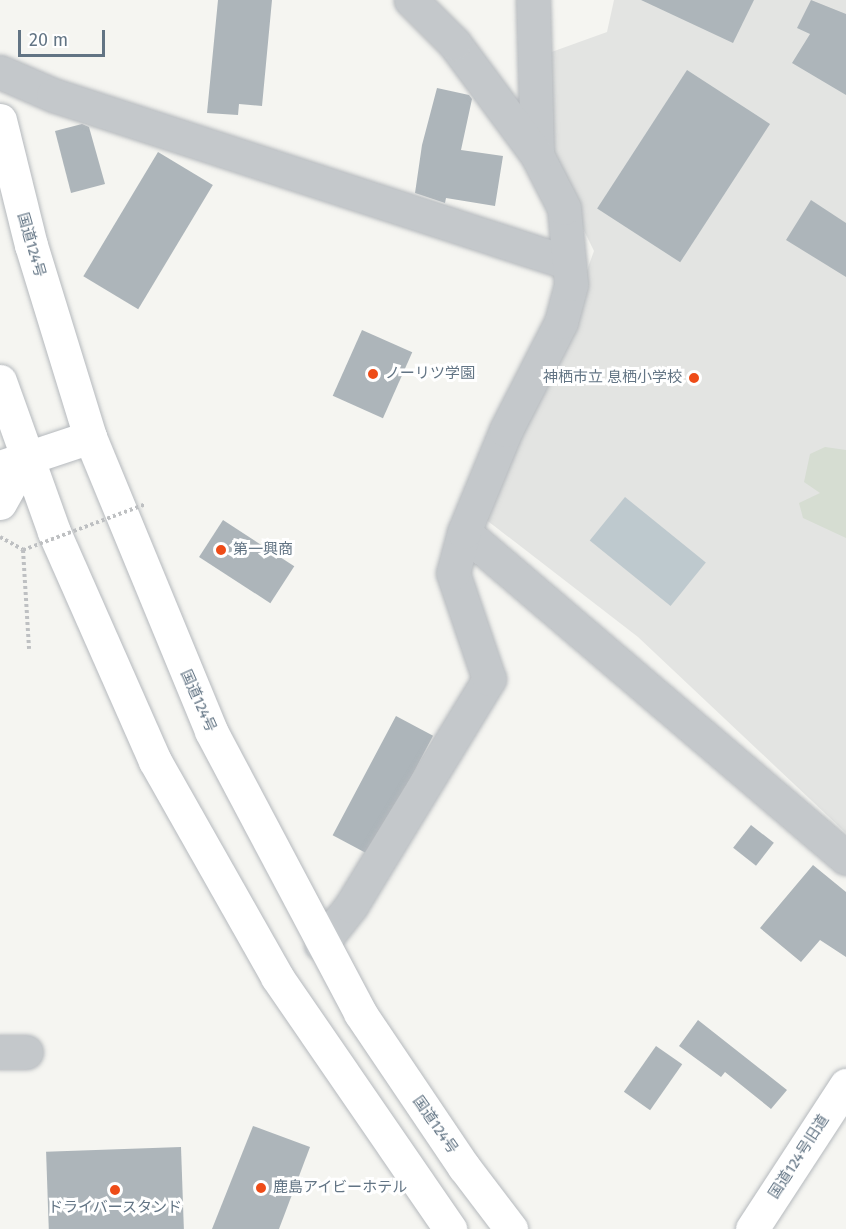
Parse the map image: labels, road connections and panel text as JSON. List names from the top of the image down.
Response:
{
  "streets": {
    "main road": ["国道124号", "国道124号旧道"]
  },
  "places": [
    "ノーリツ学園",
    "神栖市立 息栖小学校",
    "第一興商",
    "鹿島アイビーホテル",
    "ドライバースタンド"
  ],
  "scale_bar": "20 m"
}
